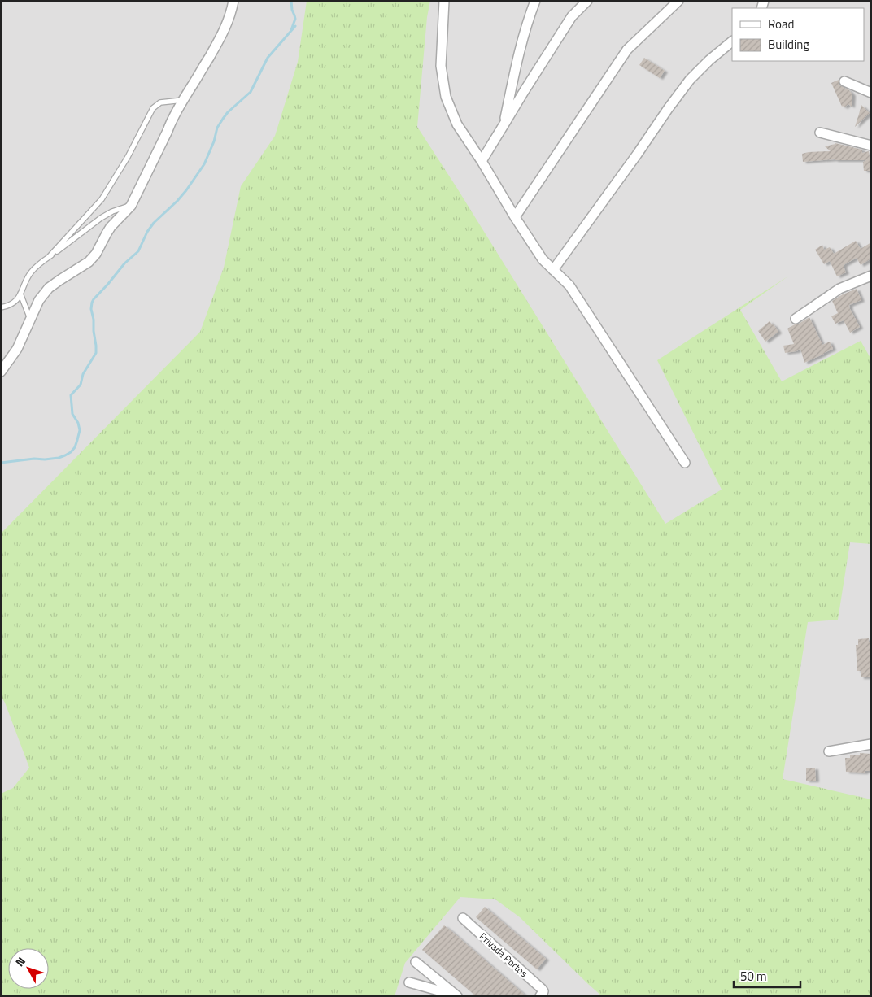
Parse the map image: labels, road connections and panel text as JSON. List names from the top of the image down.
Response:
{
  "streets": {
    "street": ["Privada Portos"]
  },
  "legend": ["Road", "Building"],
  "scale_bar": "50 m",
  "north": "top left"
}
